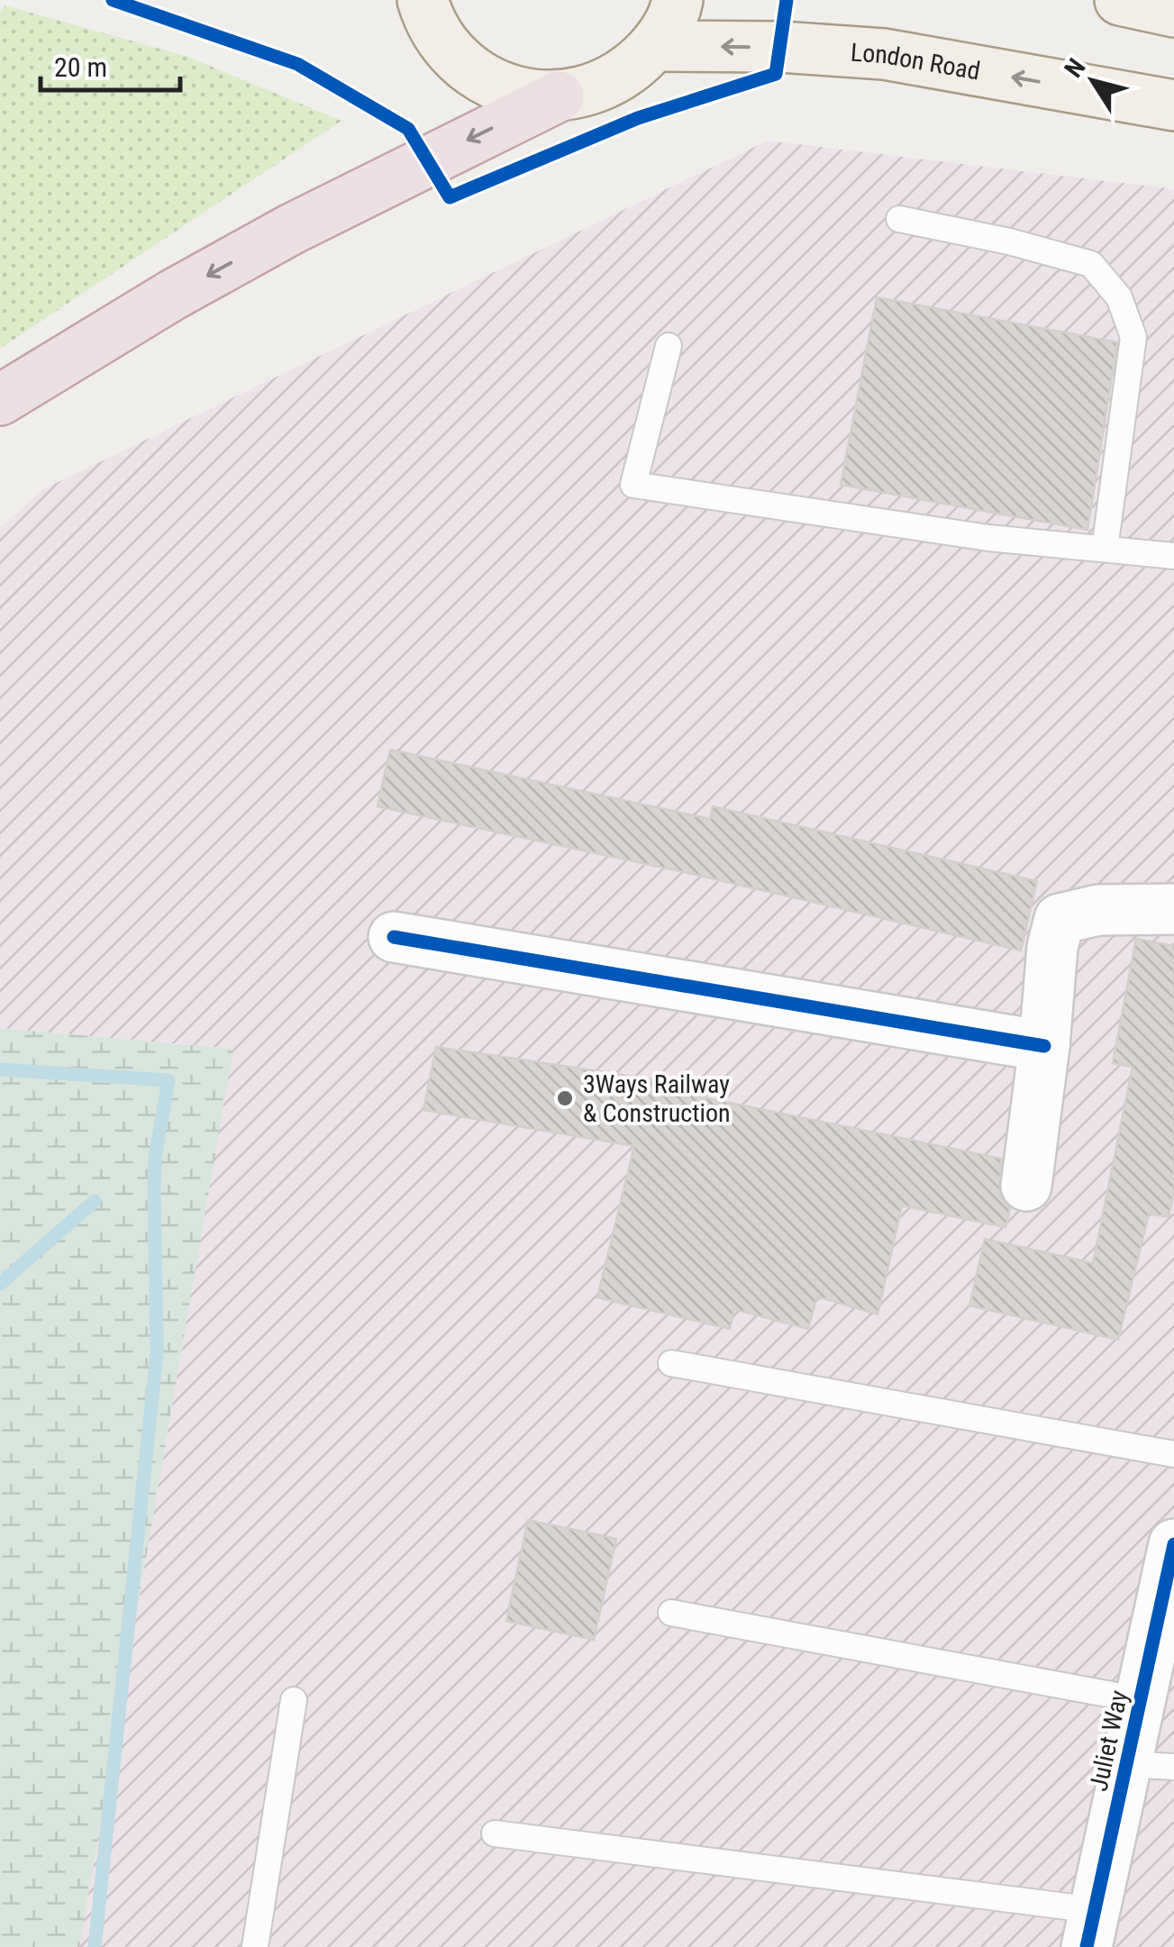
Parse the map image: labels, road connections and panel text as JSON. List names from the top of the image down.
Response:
{
  "streets": {
    "main road": ["London Road"],
    "street": ["Juliet Way"]
  },
  "one_way": ["London Road"],
  "places": ["3Ways Railway & Construction"],
  "scale_bar": "20 m",
  "north": "top left"
}
